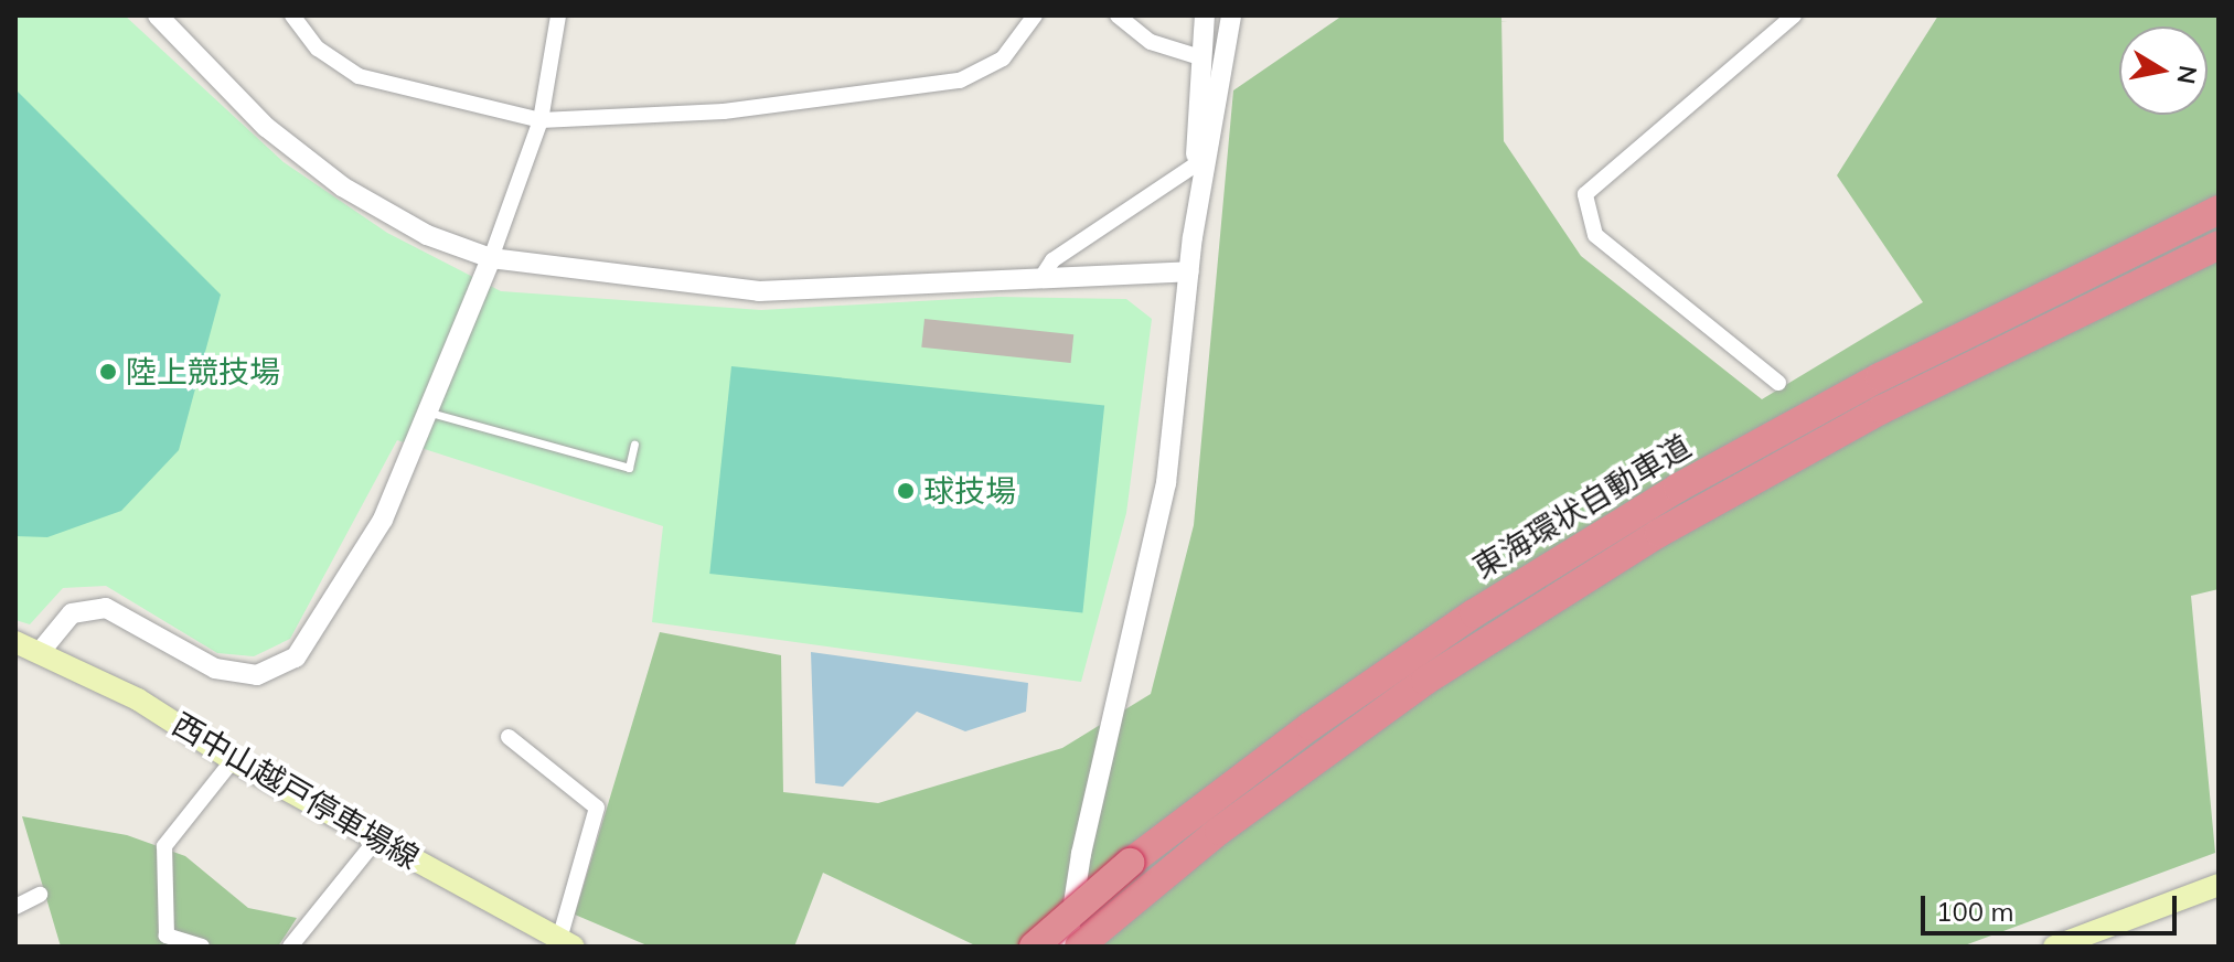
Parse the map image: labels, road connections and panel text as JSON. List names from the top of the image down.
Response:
{
  "streets": {
    "highway": ["東海環状自動車道"],
    "main road": ["西中山越戸停車場線"]
  },
  "places": ["陸上競技場", "球技場"],
  "scale_bar": "100 m",
  "north": "right"
}
